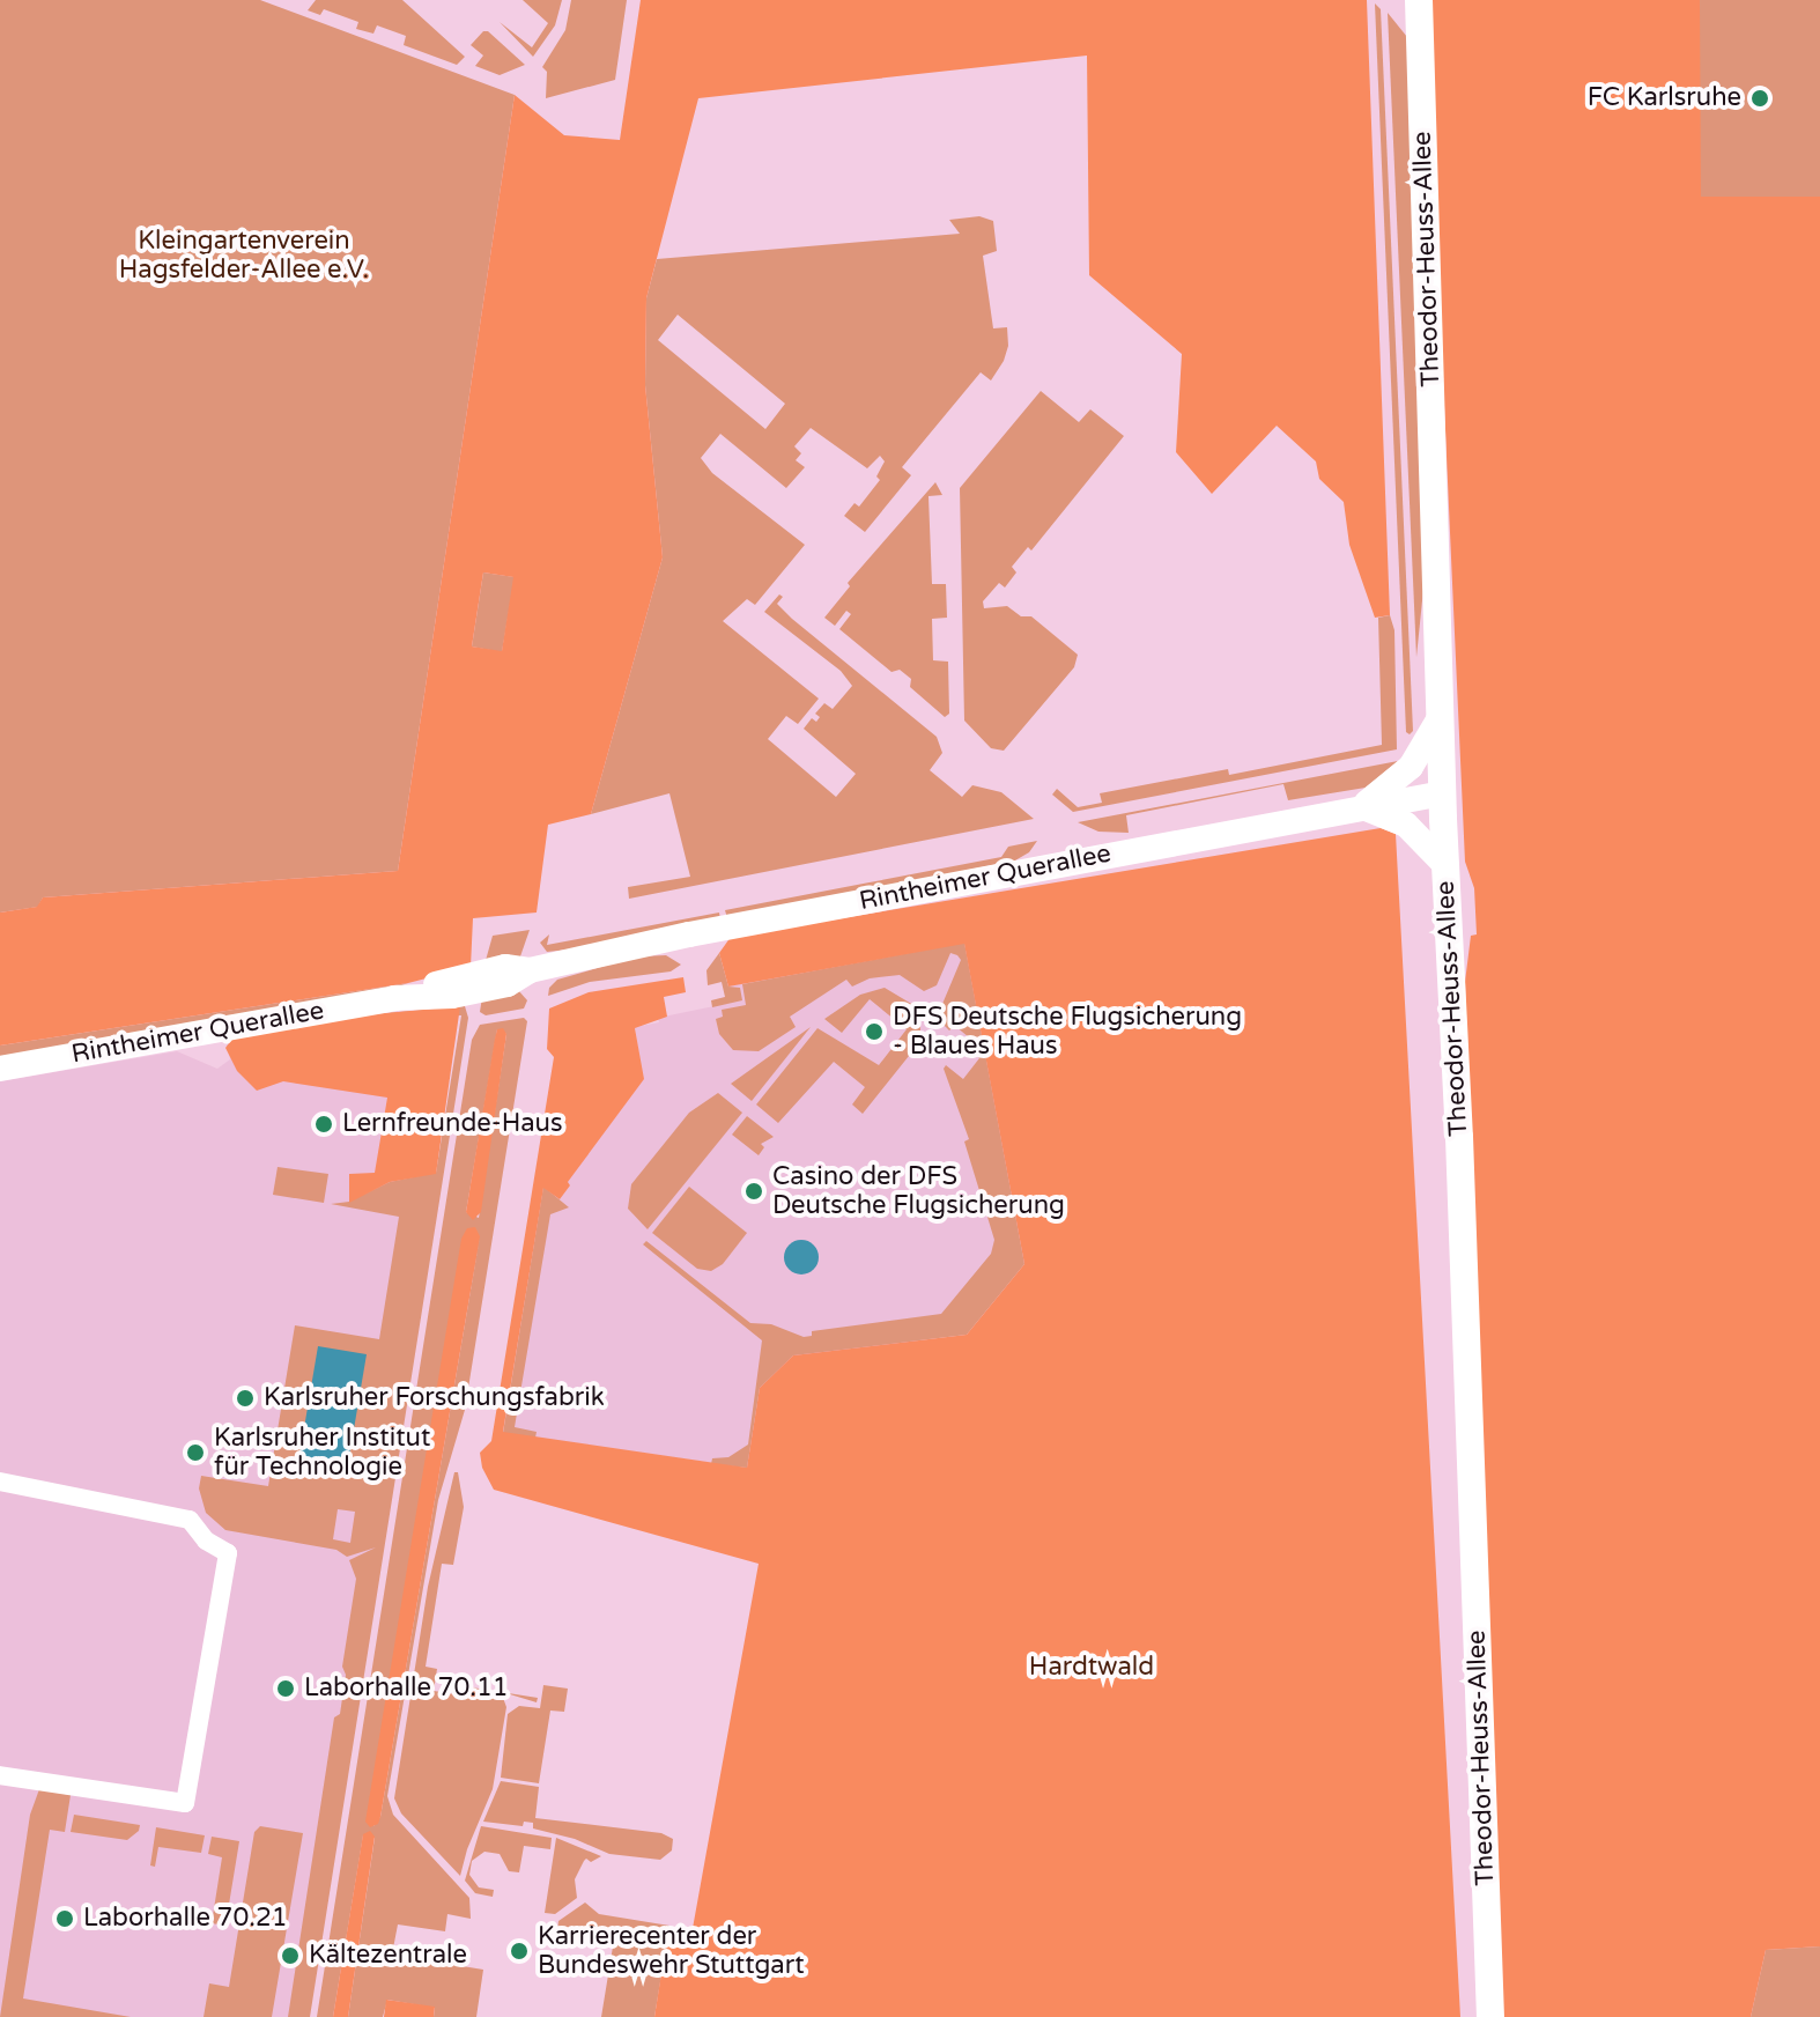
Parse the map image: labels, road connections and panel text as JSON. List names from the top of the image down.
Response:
{
  "streets": {
    "main road": ["Theodor-Heuss-Allee"],
    "street": ["Rintheimer Querallee"]
  },
  "crossings": [
    ["Theodor-Heuss-Allee", "Rintheimer Querallee"]
  ],
  "parks": ["Kleingartenverein Hagsfelder-Allee e.V.", "Hardtwald"],
  "places": [
    "FC Karlsruhe",
    "DFS Deutsche Flugsicherung - Blaues Haus",
    "Lernfreunde-Haus",
    "Casino der DFS Deutsche Flugsicherung",
    "Karlsruher Forschungsfabrik",
    "Karlsruher Institut für Technologie",
    "Laborhalle 70.11",
    "Laborhalle 70.21",
    "Karrierecenter der Bundeswehr Stuttgart",
    "Kältezentrale"
  ]
}
